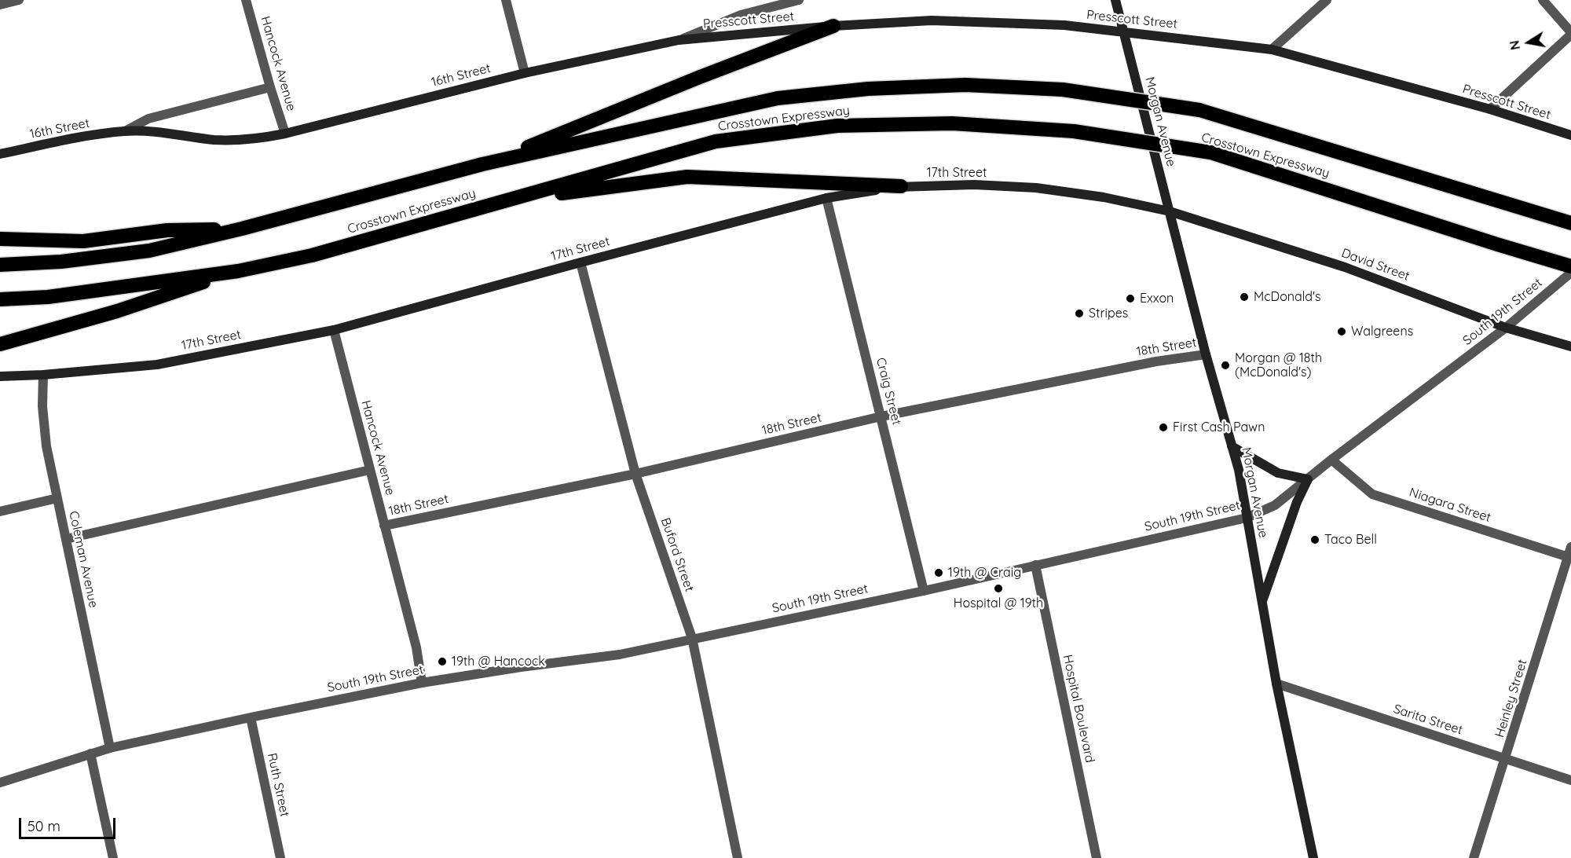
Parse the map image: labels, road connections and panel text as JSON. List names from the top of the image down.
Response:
{
  "streets": {
    "highway": ["Crosstown Expressway"],
    "main road": [
      "Presscott Street",
      "16th Street",
      "Morgan Avenue",
      "17th Street",
      "David Street"
    ],
    "street": [
      "Hancock Avenue",
      "South 19th Street",
      "18th Street",
      "Craig Street",
      "Niagara Street",
      "Buford Street",
      "Coleman Avenue",
      "Heinley Street",
      "Hospital Boulevard",
      "Sarita Street",
      "Ruth Street"
    ]
  },
  "crossings": [
    ["Presscott Street", "16th Street"],
    ["Presscott Street", "Morgan Avenue"],
    ["Hancock Avenue", "16th Street"],
    ["Hancock Avenue", "17th Street"],
    ["Hancock Avenue", "South 19th Street"],
    ["Hancock Avenue", "18th Street"],
    ["Morgan Avenue", "17th Street"],
    ["Morgan Avenue", "David Street"],
    ["Morgan Avenue", "South 19th Street"],
    ["Morgan Avenue", "18th Street"],
    ["Morgan Avenue", "Sarita Street"],
    ["17th Street", "David Street"],
    ["17th Street", "Craig Street"],
    ["17th Street", "Buford Street"],
    ["17th Street", "Coleman Avenue"],
    ["David Street", "South 19th Street"],
    ["South 19th Street", "Craig Street"],
    ["South 19th Street", "Niagara Street"],
    ["South 19th Street", "Buford Street"],
    ["South 19th Street", "Coleman Avenue"],
    ["South 19th Street", "Hospital Boulevard"],
    ["South 19th Street", "Ruth Street"],
    ["18th Street", "Craig Street"],
    ["18th Street", "Buford Street"],
    ["Niagara Street", "Heinley Street"],
    ["Heinley Street", "Sarita Street"]
  ],
  "places": [
    "McDonald's",
    "Exxon",
    "Stripes",
    "Walgreens",
    "Morgan @ 18th (McDonald's)",
    "First Cash Pawn",
    "Taco Bell",
    "19th @ Craig",
    "Hospital @ 19th",
    "19th @ Hancock"
  ],
  "scale_bar": "50 m",
  "north": "left"
}
